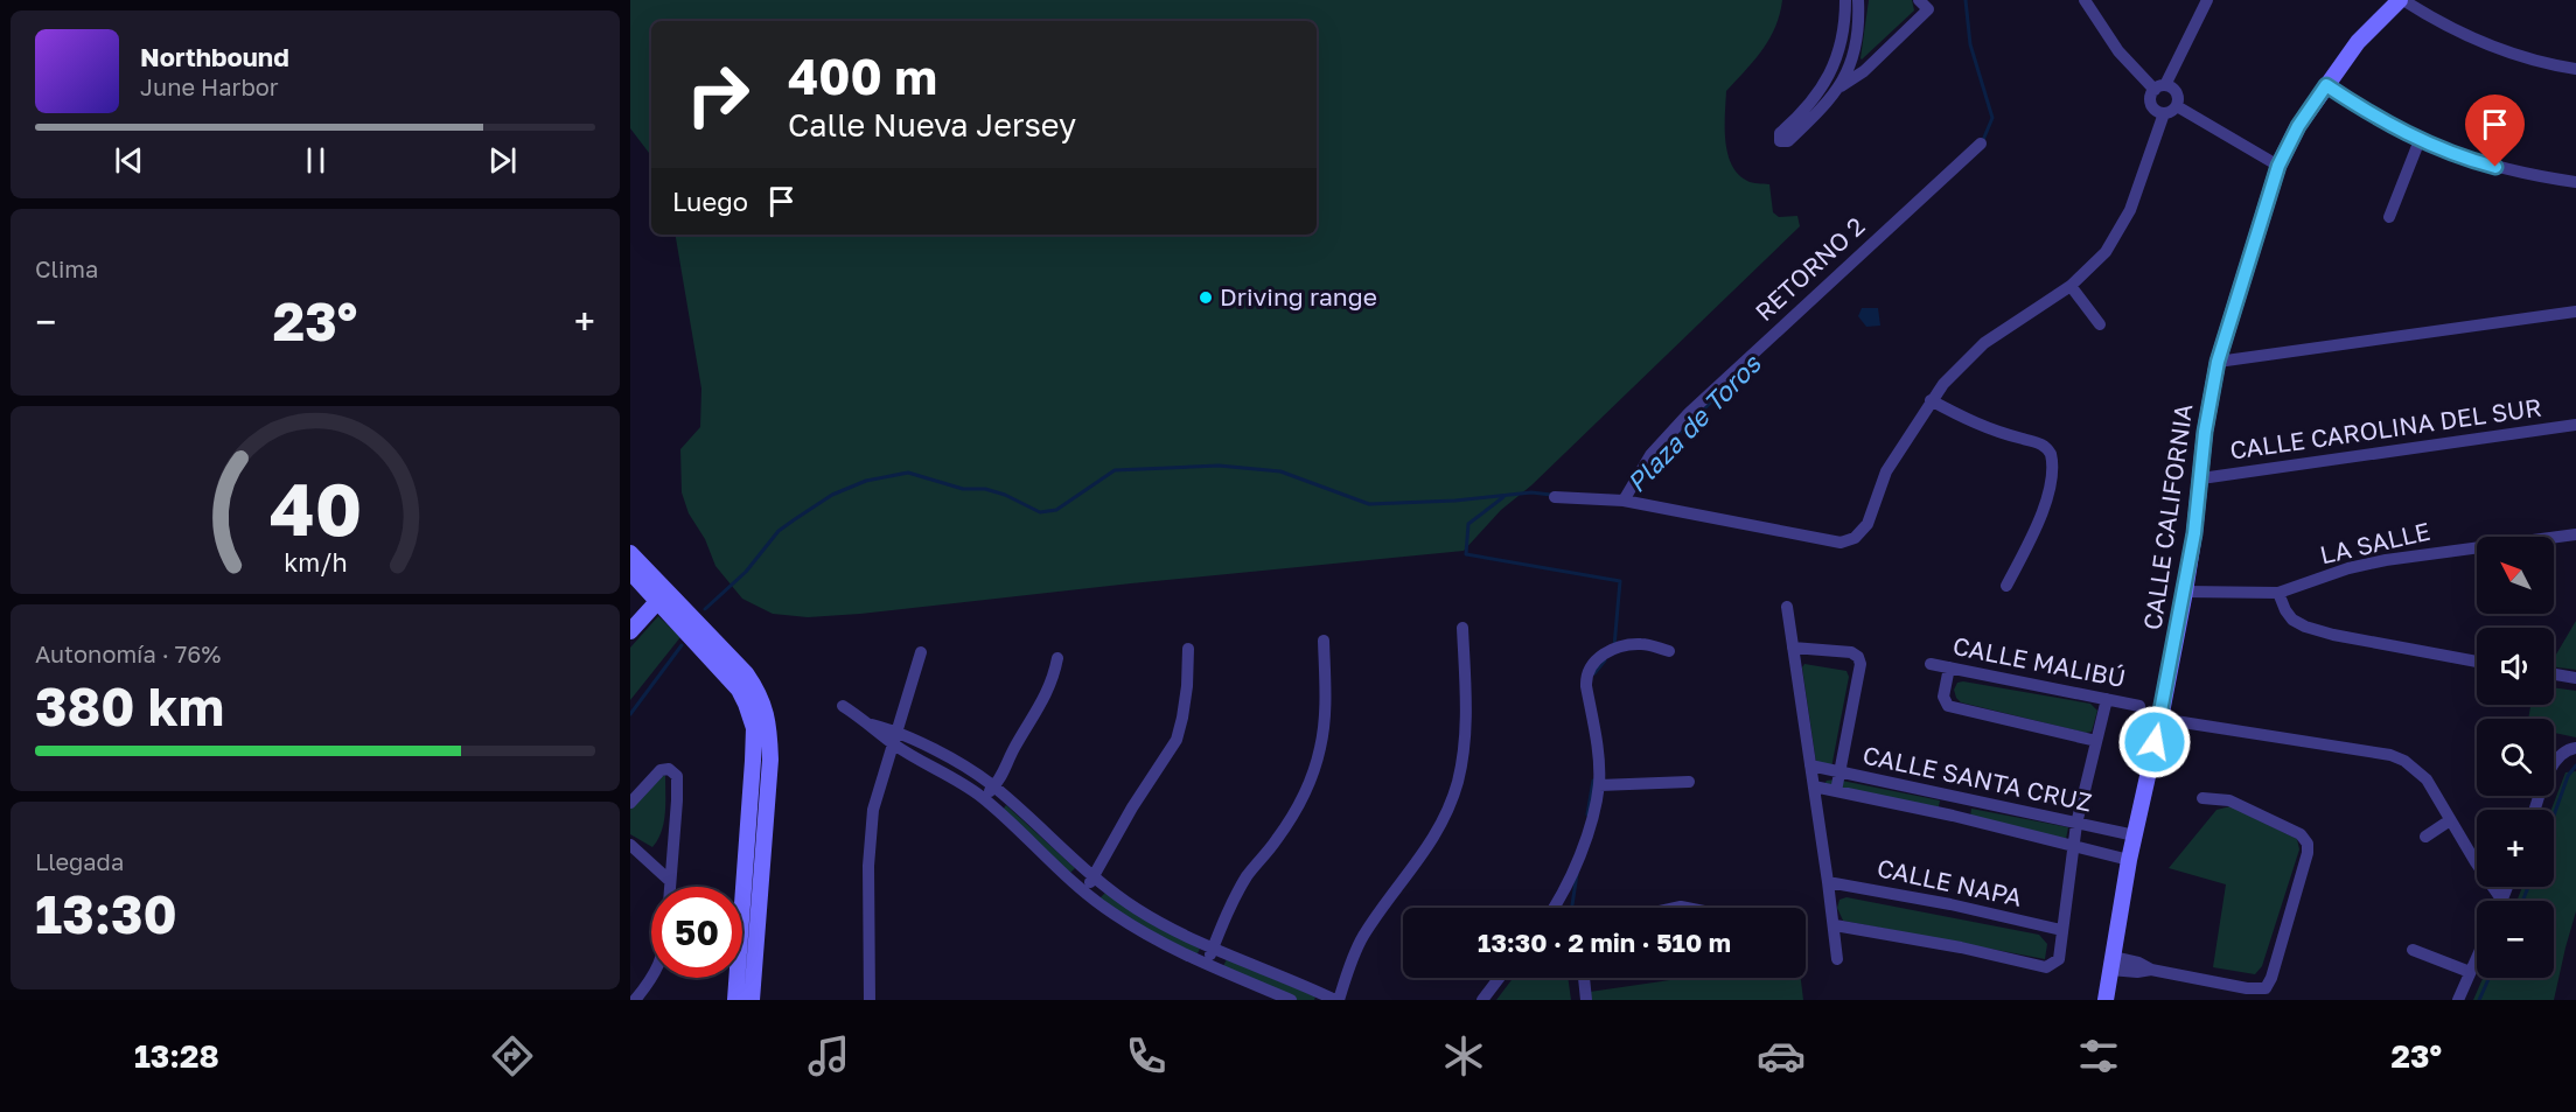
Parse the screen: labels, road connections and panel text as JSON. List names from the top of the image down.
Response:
{
  "streets": {
    "main road": ["CALLE CALIFORNIA"],
    "street": [
      "RETORNO 2",
      "CALLE CAROLINA DEL SUR",
      "LA SALLE",
      "CALLE MALIBÚ",
      "CALLE SANTA CRUZ",
      "CALLE NAPA"
    ]
  },
  "crossings": [
    ["CALLE CAROLINA DEL SUR", "CALLE CALIFORNIA"],
    ["CALLE CALIFORNIA", "LA SALLE"],
    ["CALLE CALIFORNIA", "CALLE SANTA CRUZ"]
  ],
  "water": ["Plaza de Toros"],
  "places": ["Driving range"],
  "north": "top left",
  "page": {
    "turn": ["400 m", "Calle Nueva Jersey"],
    "song": ["Northbound", "June Harbor"],
    "then": "Luego",
    "tile": [
      "Clima",
      ["Autonomía · 76%", "380 km"],
      ["Llegada", "13:30"]
    ],
    "heat": ["−", "23°", "+"],
    "map_buttons": ["+", "−"],
    "limit": "50",
    "trip": "13:30 · 2 min · 510 m",
    "tabs": ["13:28", "23°"],
    "gauge": ["40", "km/h"]
  }
}
